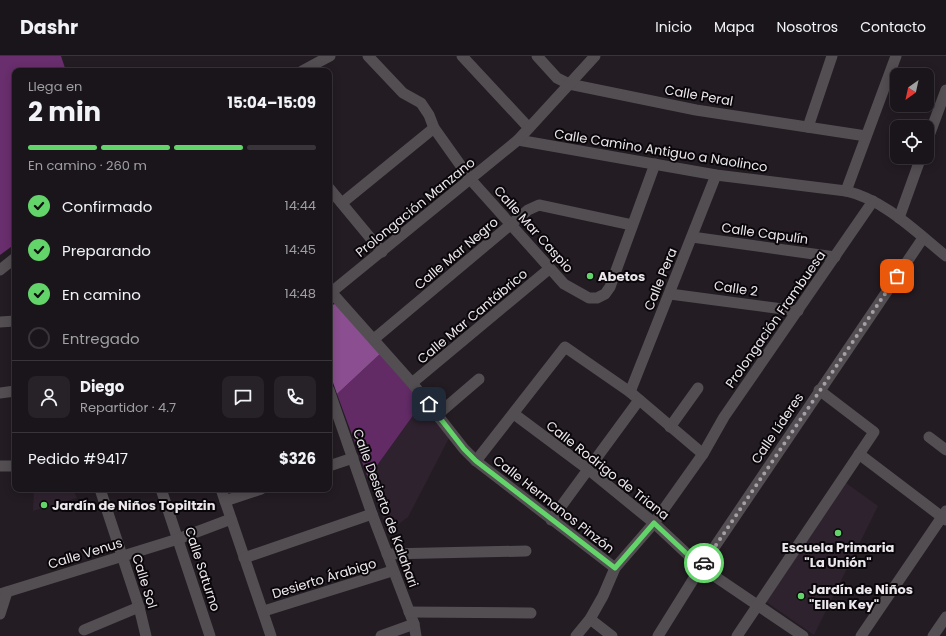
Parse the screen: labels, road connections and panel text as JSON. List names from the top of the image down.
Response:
{
  "streets": {
    "street": [
      "Calle Peral",
      "Calle Camino Antiguo a Naolinco",
      "Prolongación Manzano",
      "Calle Mar Caspio",
      "Calle Capulín",
      "Calle Mar Negro",
      "Calle Pera",
      "Calle 2",
      "Calle Mar Cantábrico",
      "Prolongación Frambuesa",
      "Calle Líderes",
      "Calle Rodrigo de Triana",
      "Calle Hermanos Pinzón",
      "Calle Desierto de Kalahari",
      "Calle Venus",
      "Calle Saturno",
      "Desierto Árabigo",
      "Calle Sol"
    ]
  },
  "crossings": [
    ["Calle Peral", "Prolongación Manzano"],
    ["Calle Camino Antiguo a Naolinco", "Prolongación Manzano"],
    ["Calle Camino Antiguo a Naolinco", "Calle Mar Caspio"],
    ["Calle Camino Antiguo a Naolinco", "Calle Pera"],
    ["Calle Camino Antiguo a Naolinco", "Prolongación Frambuesa"],
    ["Calle Camino Antiguo a Naolinco", "Calle Líderes"],
    ["Prolongación Manzano", "Calle Mar Caspio"],
    ["Calle Mar Caspio", "Calle Mar Negro"],
    ["Calle Mar Caspio", "Calle Mar Cantábrico"],
    ["Calle Capulín", "Calle Pera"],
    ["Calle Capulín", "Prolongación Frambuesa"],
    ["Calle Pera", "Calle 2"],
    ["Calle 2", "Prolongación Frambuesa"],
    ["Prolongación Frambuesa", "Calle Rodrigo de Triana"],
    ["Prolongación Frambuesa", "Calle Hermanos Pinzón"],
    ["Calle Líderes", "Calle Rodrigo de Triana"],
    ["Calle Desierto de Kalahari", "Desierto Árabigo"],
    ["Calle Venus", "Calle Saturno"],
    ["Calle Venus", "Calle Sol"]
  ],
  "places": [
    "Abetos",
    "Jardín de Niños Topiltzin",
    "Escuela Primaria \"La Unión\"",
    "Jardín de Niños \"Ellen Key\""
  ],
  "north": "bottom left",
  "page": {
    "header": "Dashr",
    "nav": [
      "Inicio",
      "Mapa",
      "Nosotros",
      "Contacto"
    ],
    "heading": ["2 min", "Llega en", "15:04–15:09"],
    "panel": [
      "Diego",
      "Repartidor · 4.7",
      "Pedido #9417",
      "$326"
    ],
    "bar": "En camino · 260 m",
    "list": [
      ["Confirmado", "14:44"],
      ["Preparando", "14:45"],
      ["En camino", "14:48"],
      "Entregado"
    ]
  }
}
